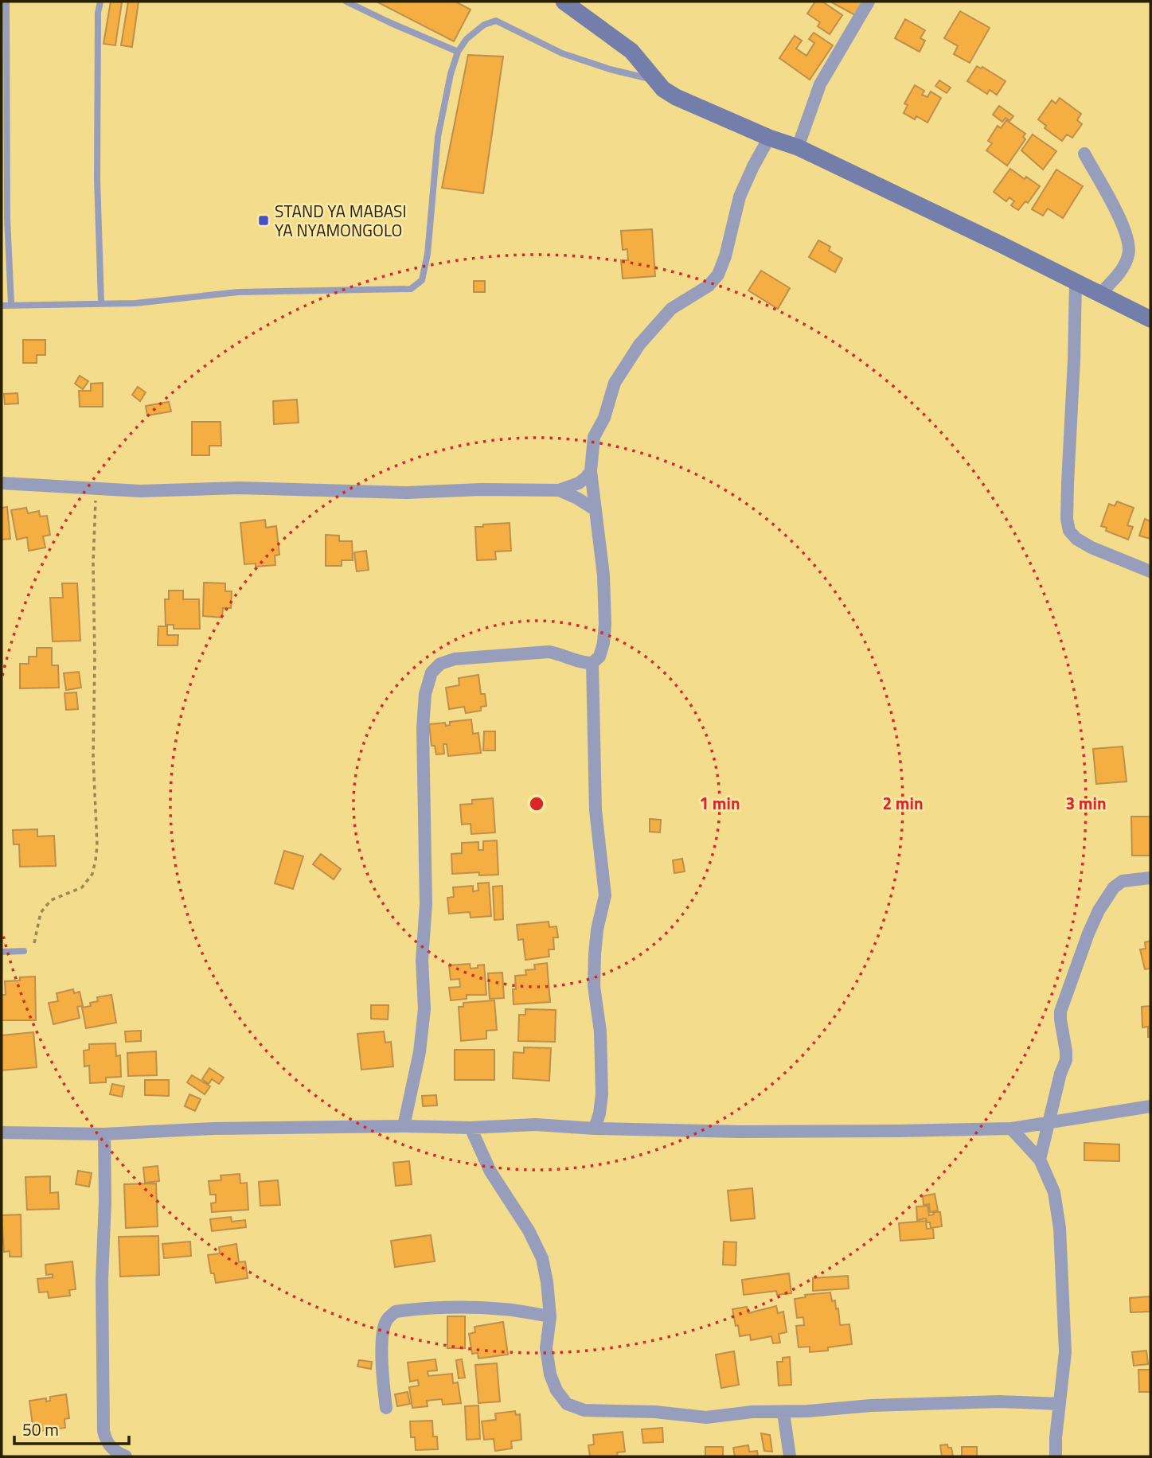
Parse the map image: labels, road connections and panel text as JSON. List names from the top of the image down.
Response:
{
  "places": {
    "transit": ["STAND YA MABASI YA NYAMONGOLO"]
  },
  "scale_bar": "50 m",
  "rings": ["1 min", "2 min", "3 min"]
}
